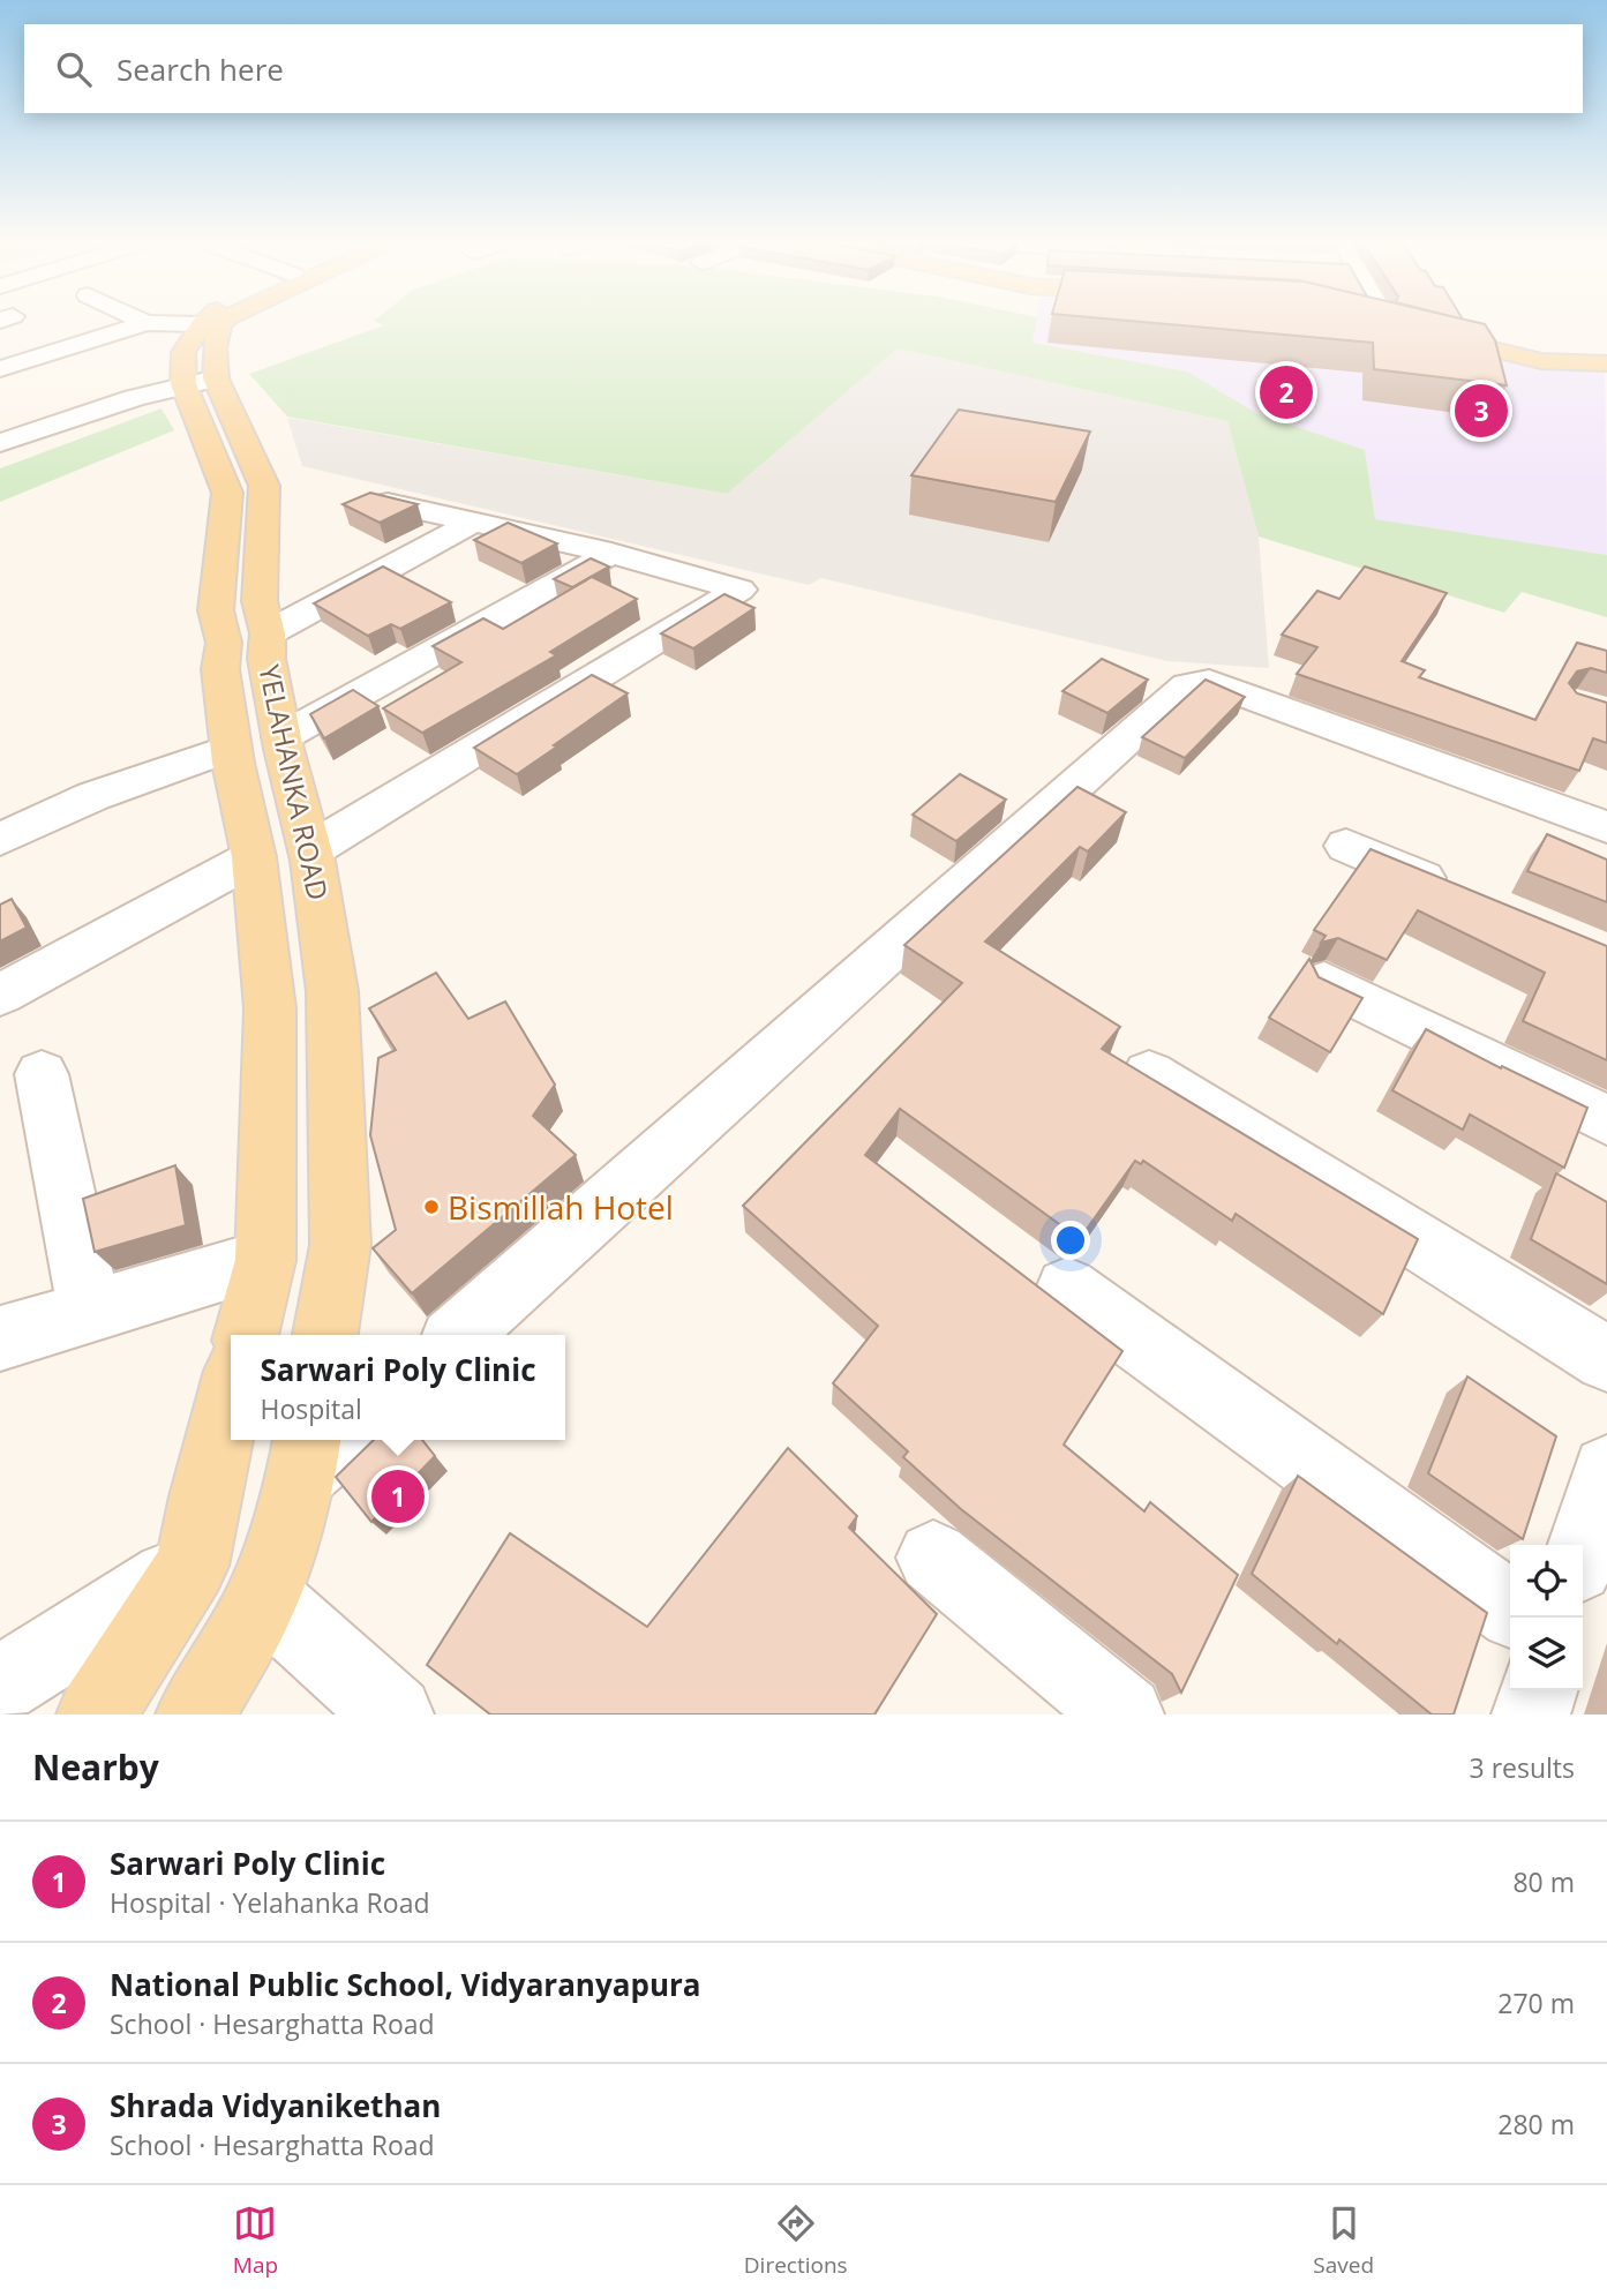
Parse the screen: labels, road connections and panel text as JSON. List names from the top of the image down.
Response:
{
  "streets": {
    "main road": ["YELAHANKA ROAD"]
  },
  "places": ["Bismillah Hotel"],
  "page": {
    "search": "Search here",
    "pins": ["2", "3", "1"],
    "popup": ["Sarwari Poly Clinic", "Hospital"],
    "heading": ["Nearby", "3 results"],
    "list": [
      {
        "mark": "1",
        "name": "Sarwari Poly Clinic",
        "note": "Hospital · Yelahanka Road",
        "value": "80 m"
      },
      {
        "mark": "2",
        "name": "National Public School, Vidyaranyapura",
        "note": "School · Hesarghatta Road",
        "value": "270 m"
      },
      {
        "mark": "3",
        "name": "Shrada Vidyanikethan",
        "note": "School · Hesarghatta Road",
        "value": "280 m"
      }
    ],
    "nav": ["Map", "Directions", "Saved"]
  }
}
